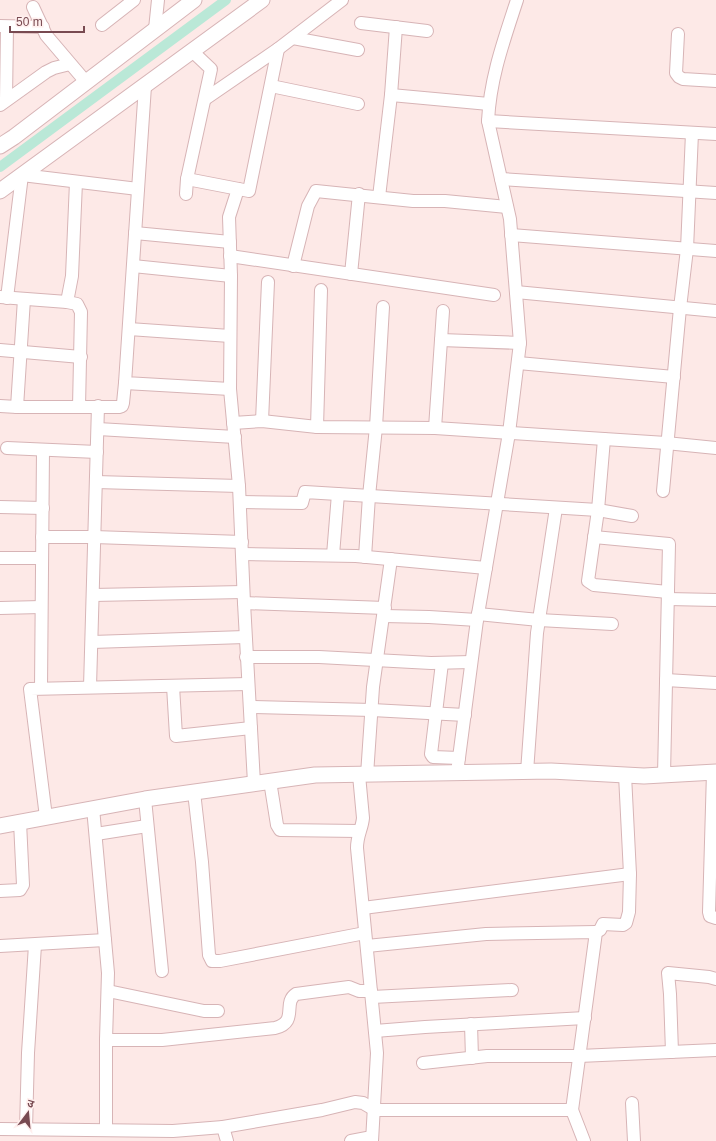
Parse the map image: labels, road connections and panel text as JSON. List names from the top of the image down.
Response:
{
  "scale_bar": "50 m",
  "north": "top"
}
